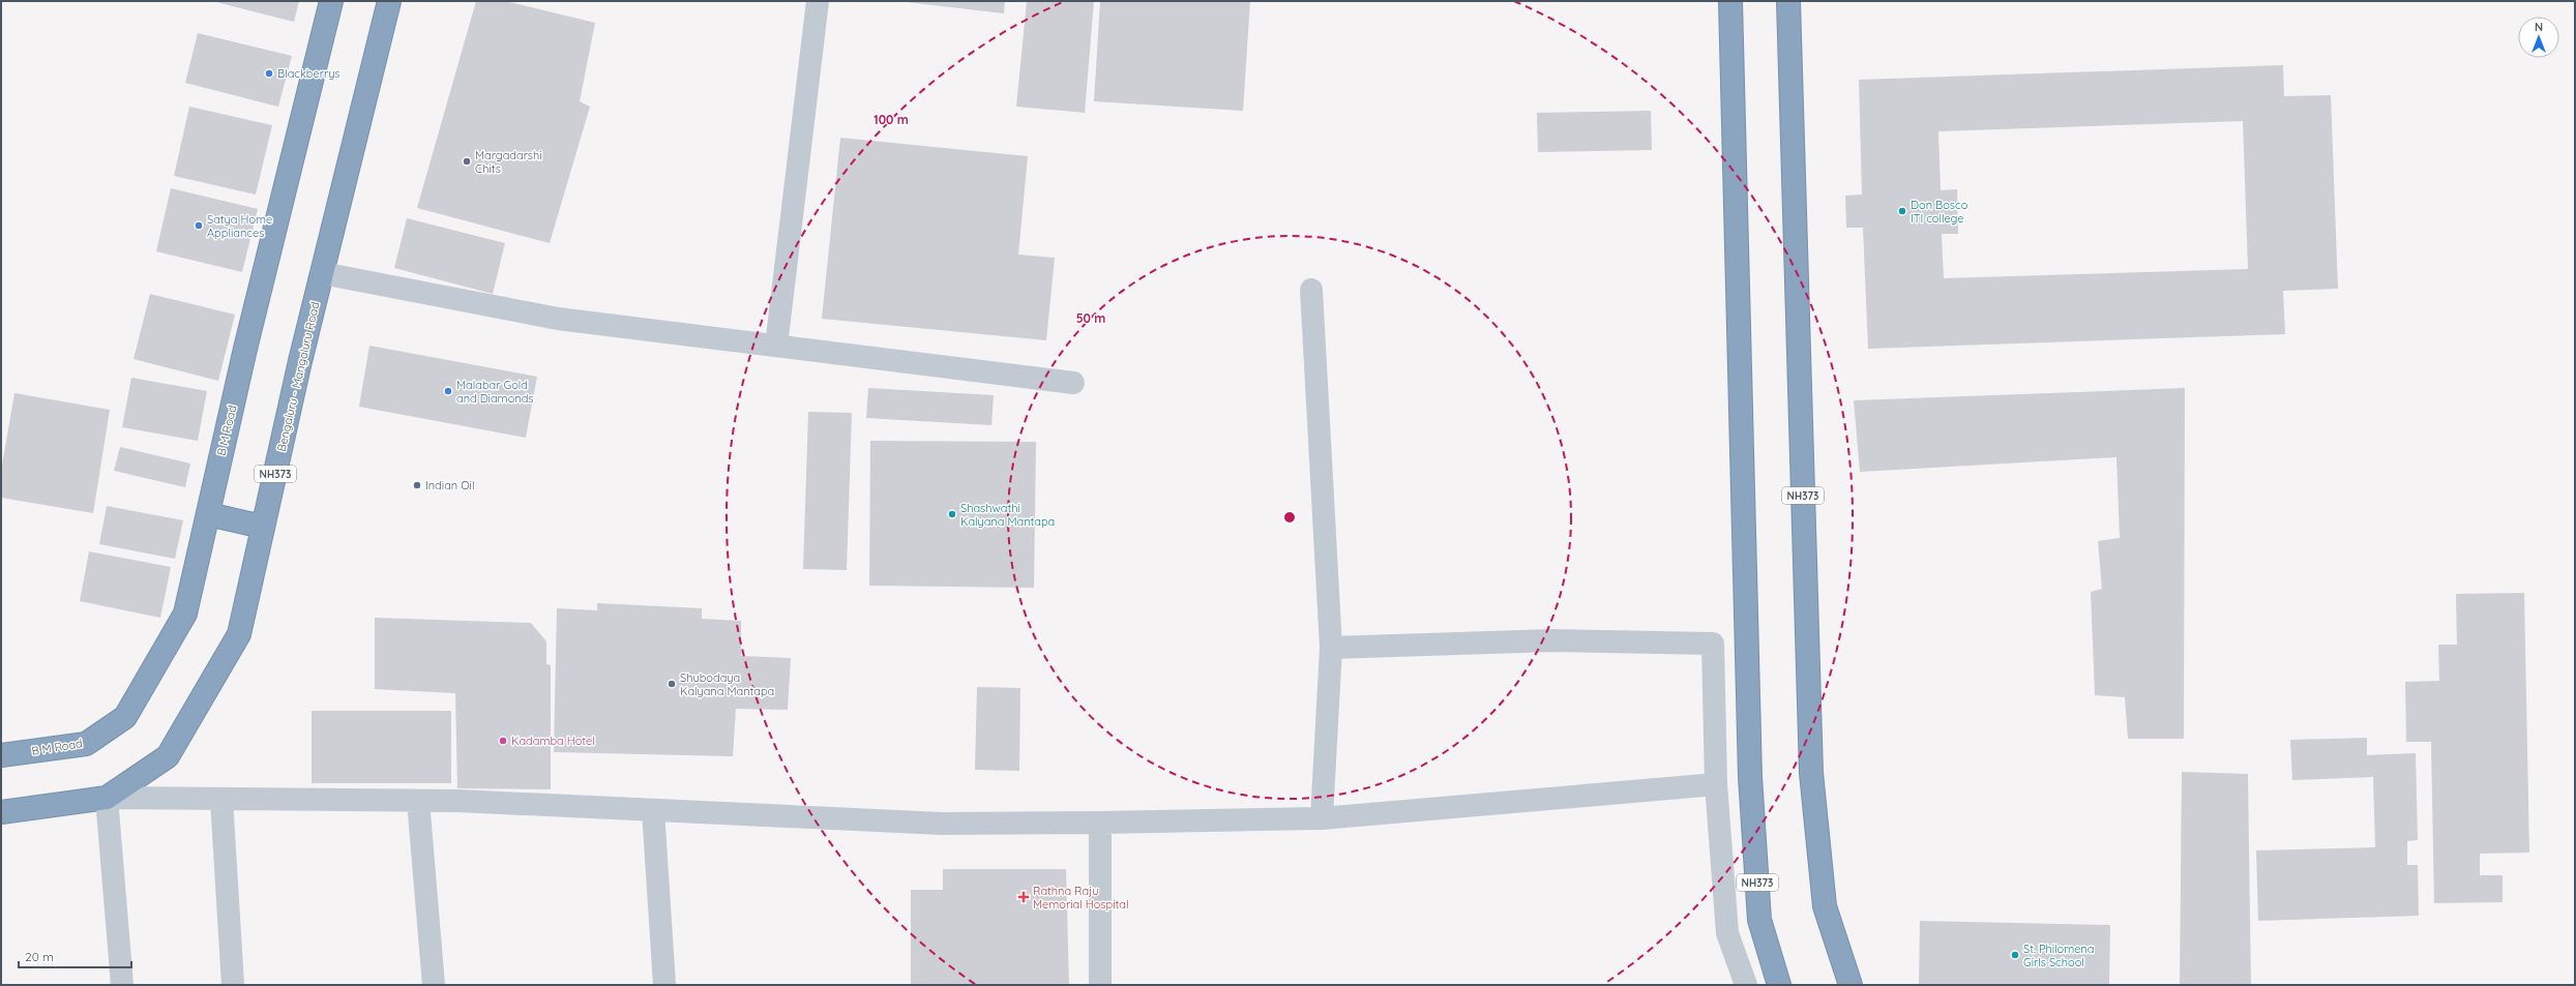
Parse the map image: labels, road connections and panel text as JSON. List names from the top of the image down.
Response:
{
  "streets": {
    "highway": ["Bengaluru - Mangaluru Road", "B M Road", "NH373"]
  },
  "places": {
    "other": [
      "Blackberrys",
      "Margadarshi Chits",
      "Don Bosco ITI college",
      "Satya Home Appliances",
      "Malabar Gold and Diamonds",
      "Indian Oil",
      "Shashwathi Kalyana Mantapa",
      "Shubodaya Kalyana Mantapa",
      "Kadamba Hotel",
      "St. Philomena Girls School"
    ],
    "health": ["Rathna Raju Memorial Hospital"]
  },
  "scale_bar": "20 m",
  "north": "top",
  "rings": ["100 m", "50 m"]
}
